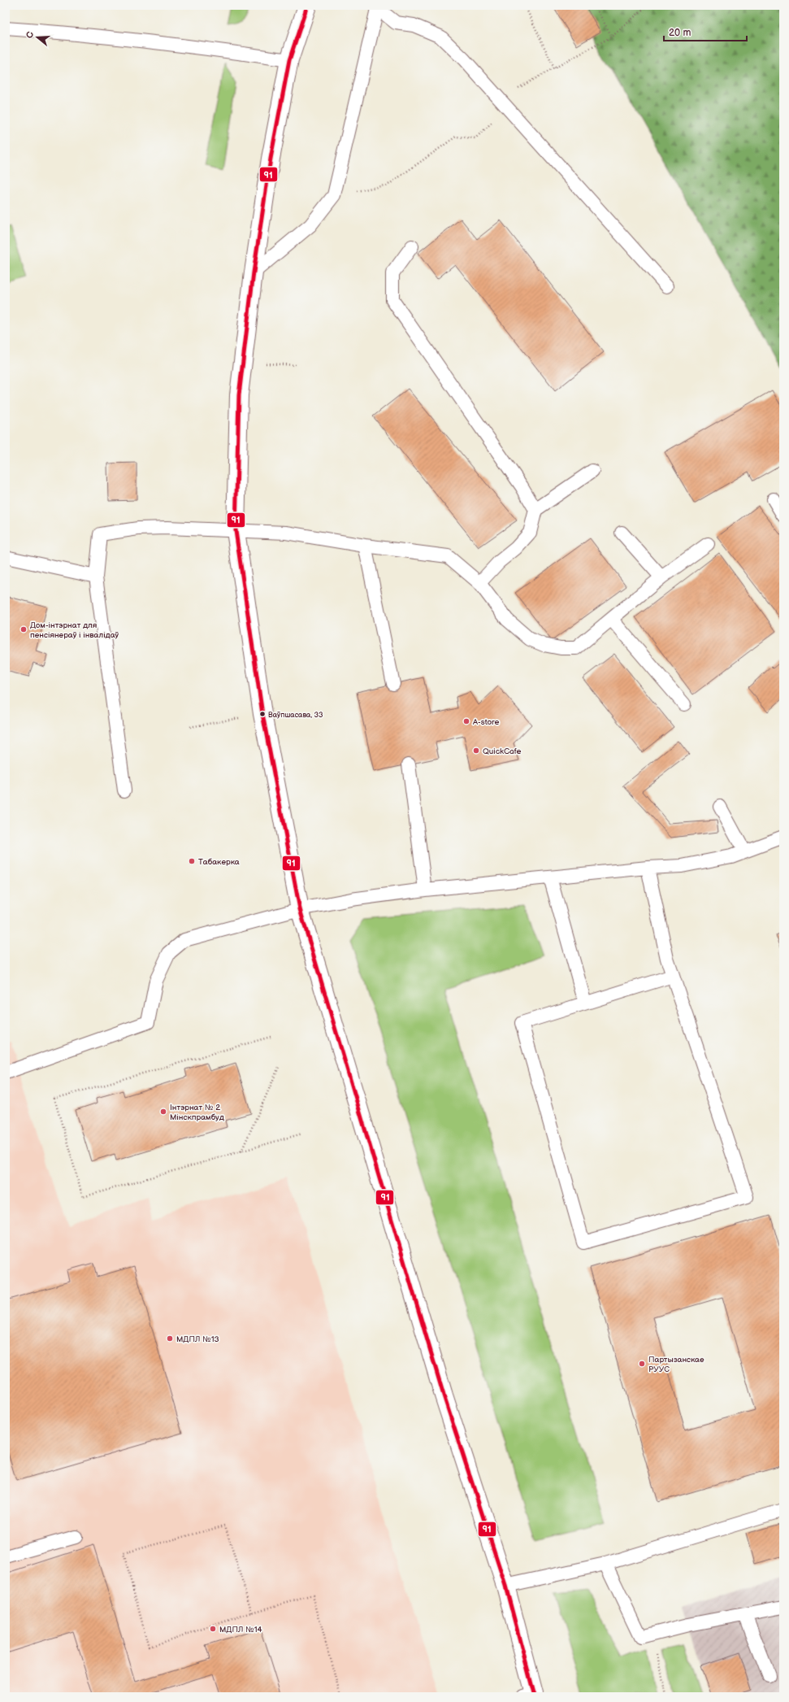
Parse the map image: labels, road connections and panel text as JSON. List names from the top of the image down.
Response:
{
  "places": [
    "Дом-інтэрнат для пенсіянераў і інвалідаў",
    "Ваўпшасава, 33",
    "А-store",
    "QuickCafe",
    "Табакерка",
    "Інтэрнат № 2 Мінскпрамбуд",
    "МДПЛ №13",
    "Партызанскае РУУС",
    "МДПЛ №14"
  ],
  "lines": ["transit line 91"],
  "scale_bar": "20 m",
  "north": "left"
}
